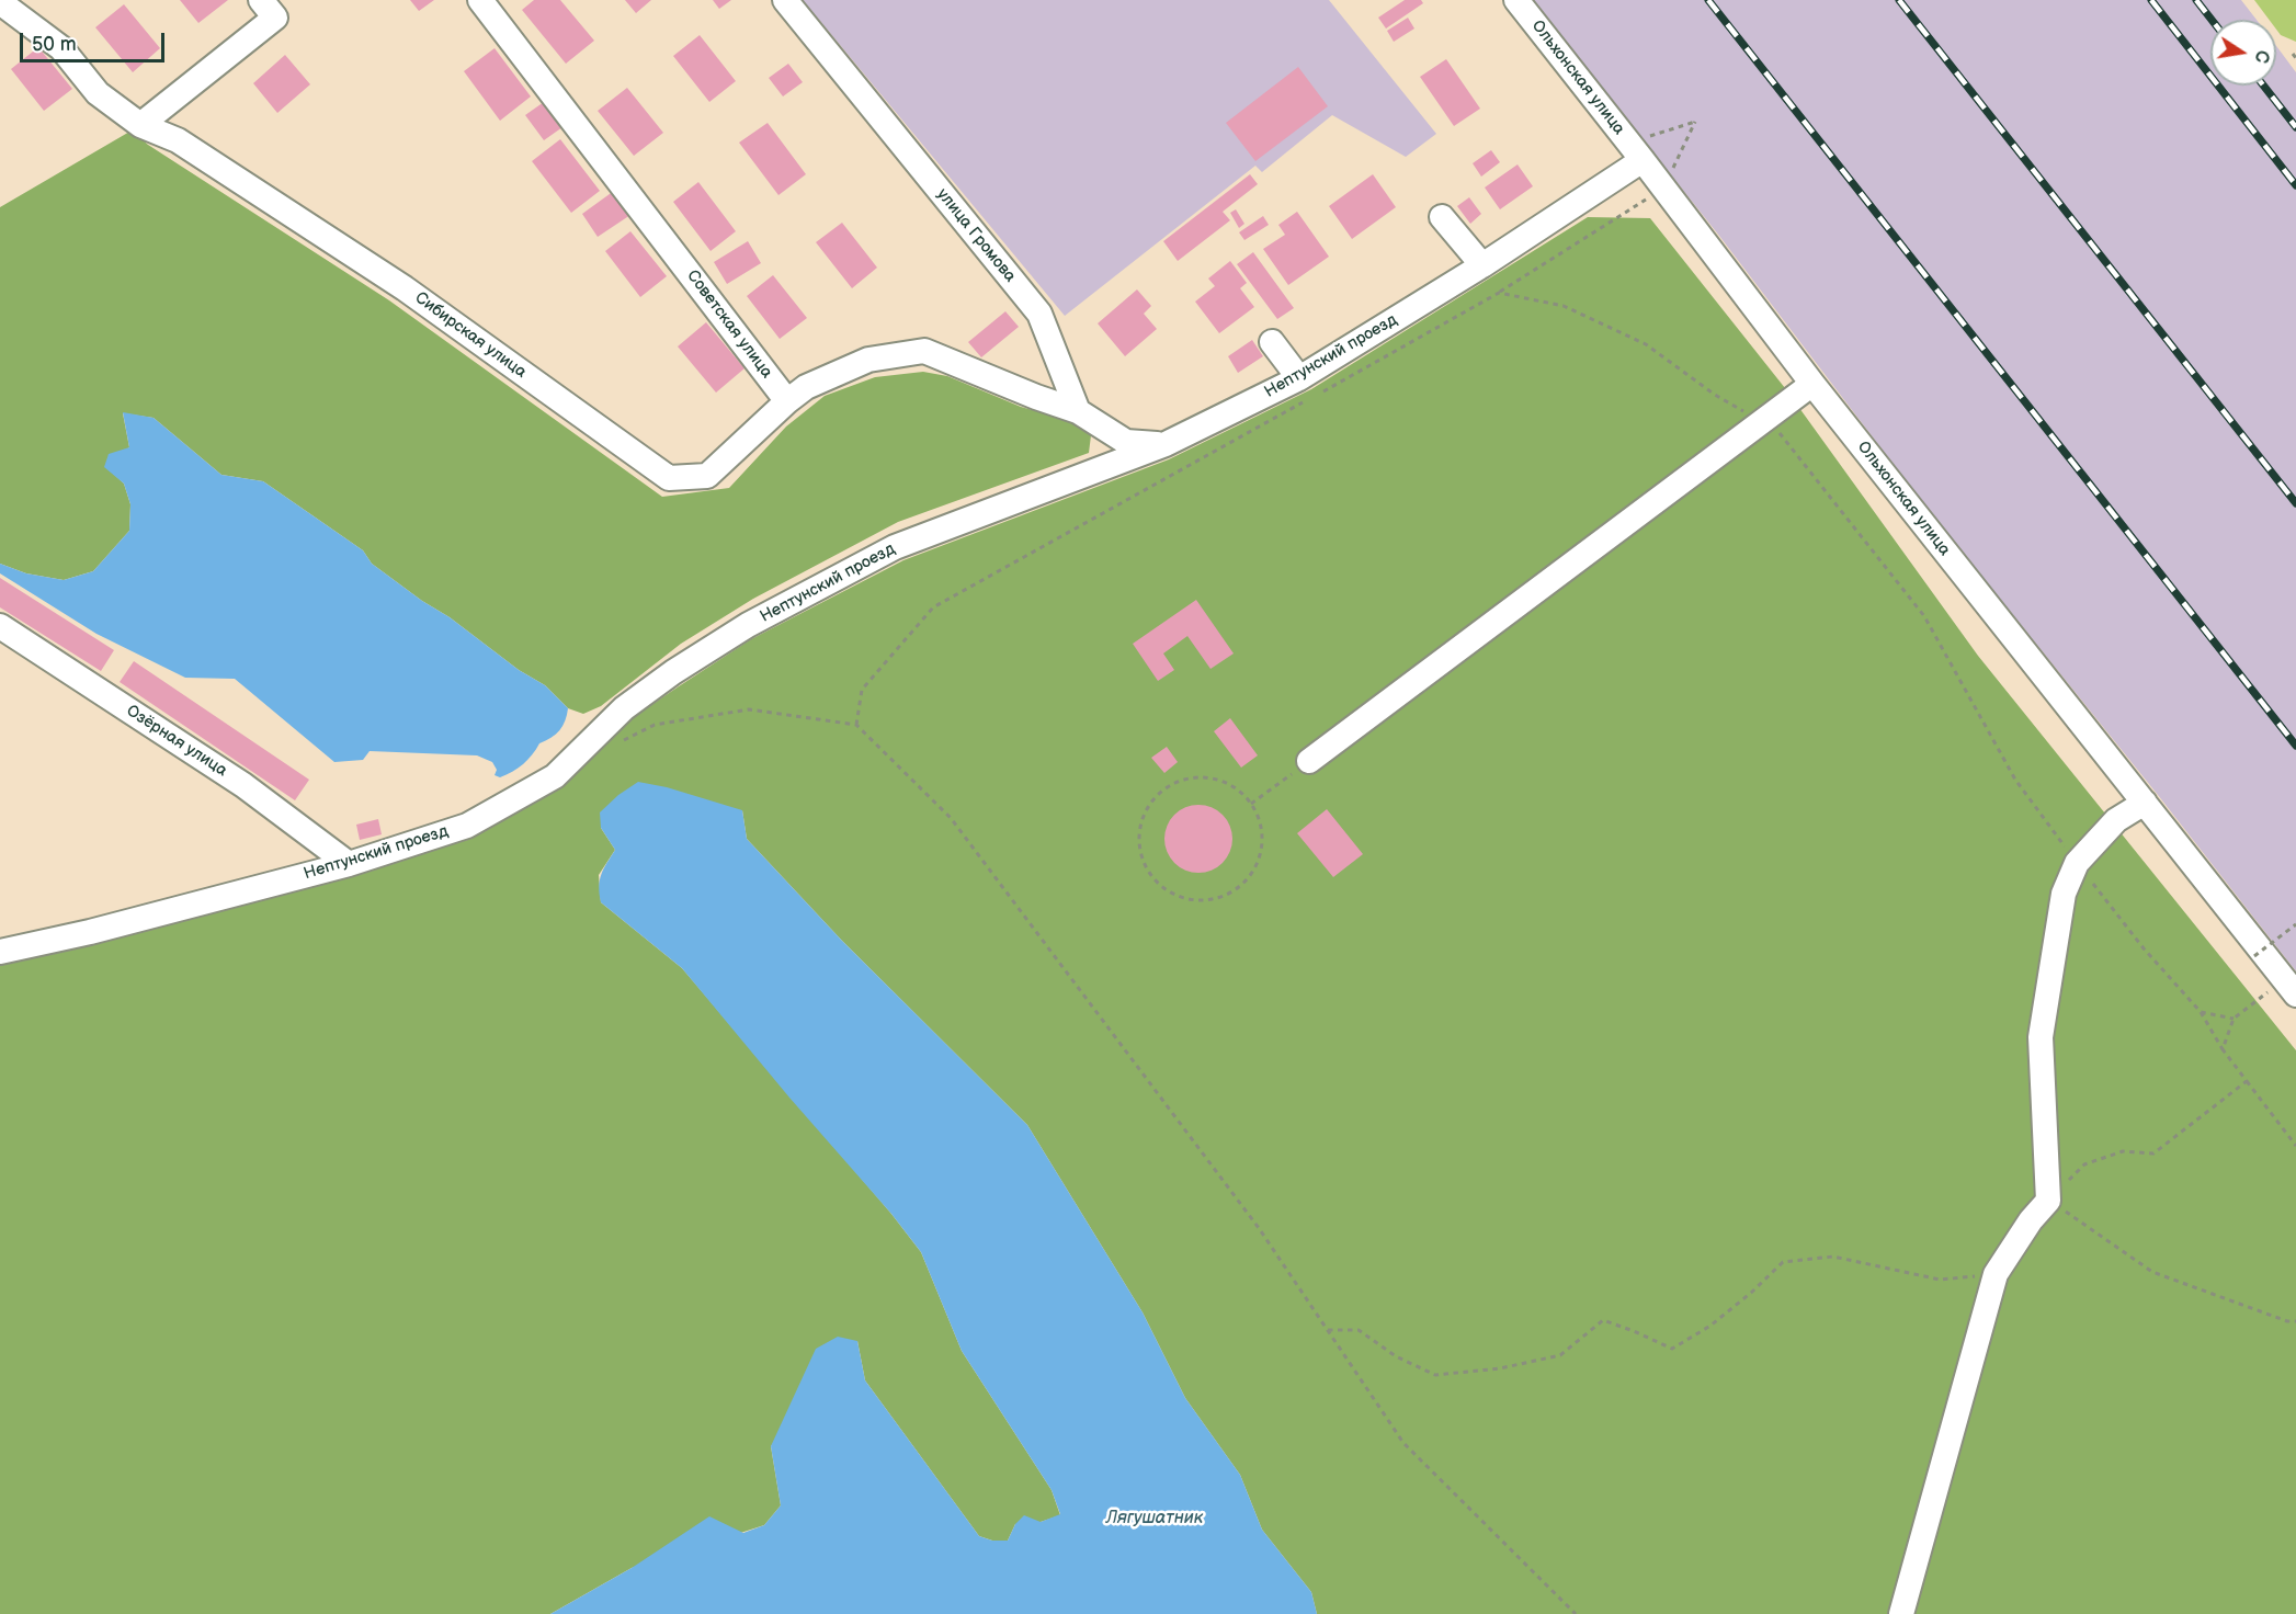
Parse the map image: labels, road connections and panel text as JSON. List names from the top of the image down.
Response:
{
  "streets": {
    "street": [
      "Ольхонская улица",
      "улица Громова",
      "Советская улица",
      "Сибирская улица",
      "Нептунский проезд",
      "Озёрная улица"
    ]
  },
  "crossings": [
    ["Ольхонская улица", "Нептунский проезд"],
    ["Советская улица", "Сибирская улица"],
    ["Нептунский проезд", "Озёрная улица"]
  ],
  "water": ["Лягушатник"],
  "scale_bar": "50 m",
  "north": "right"
}
